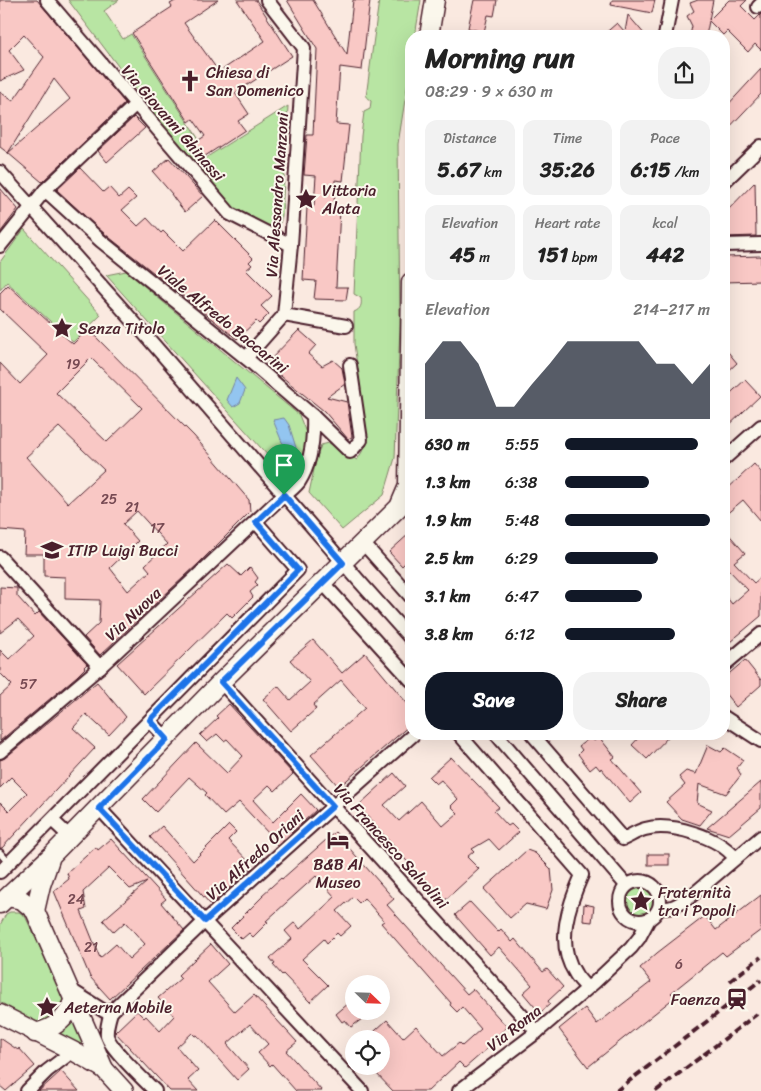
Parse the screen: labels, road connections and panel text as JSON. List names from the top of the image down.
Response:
{
  "streets": {
    "street": [
      "Via Giovanni Ghinassi",
      "Via Alessandro Manzoni",
      "Viale Alfredo Baccarini",
      "Via Nuova",
      "Via Francesco Salvolini",
      "Via Alfredo Oriani",
      "Via Roma"
    ]
  },
  "crossings": [
    ["Via Giovanni Ghinassi", "Via Alessandro Manzoni"],
    ["Via Francesco Salvolini", "Via Alfredo Oriani"],
    ["Via Francesco Salvolini", "Via Roma"]
  ],
  "places": {
    "church": ["Chiesa di San Domenico"],
    "place": [
      "Vittoria Alata",
      "Senza Titolo",
      "Fraternità tra i Popoli",
      "Aeterna Mobile"
    ],
    "school or university": ["ITIP Luigi Bucci"],
    "hotel": ["B&B Al Museo"],
    "station": ["Faenza"]
  },
  "house_numbers": [
    "19",
    "25",
    "21",
    "17",
    "57",
    "24",
    "21",
    "6"
  ],
  "north": "bottom right",
  "page": {
    "heading": ["Morning run", "08:29 · 9 × 630 m"],
    "stats": [
      ["Distance", "5.67 km"],
      ["Time", "35:26"],
      ["Pace", "6:15 /km"],
      ["Elevation", "45 m"],
      ["Heart rate", "151 bpm"],
      ["kcal", "442"]
    ],
    "chart": ["Elevation", "214–217 m"],
    "list": [
      {
        "name": "630 m",
        "note": "5:55"
      },
      {
        "name": "1.3 km",
        "note": "6:38"
      },
      {
        "name": "1.9 km",
        "note": "5:48"
      },
      {
        "name": "2.5 km",
        "note": "6:29"
      },
      {
        "name": "3.1 km",
        "note": "6:47"
      },
      {
        "name": "3.8 km",
        "note": "6:12"
      }
    ],
    "buttons": ["Save", "Share"]
  }
}
